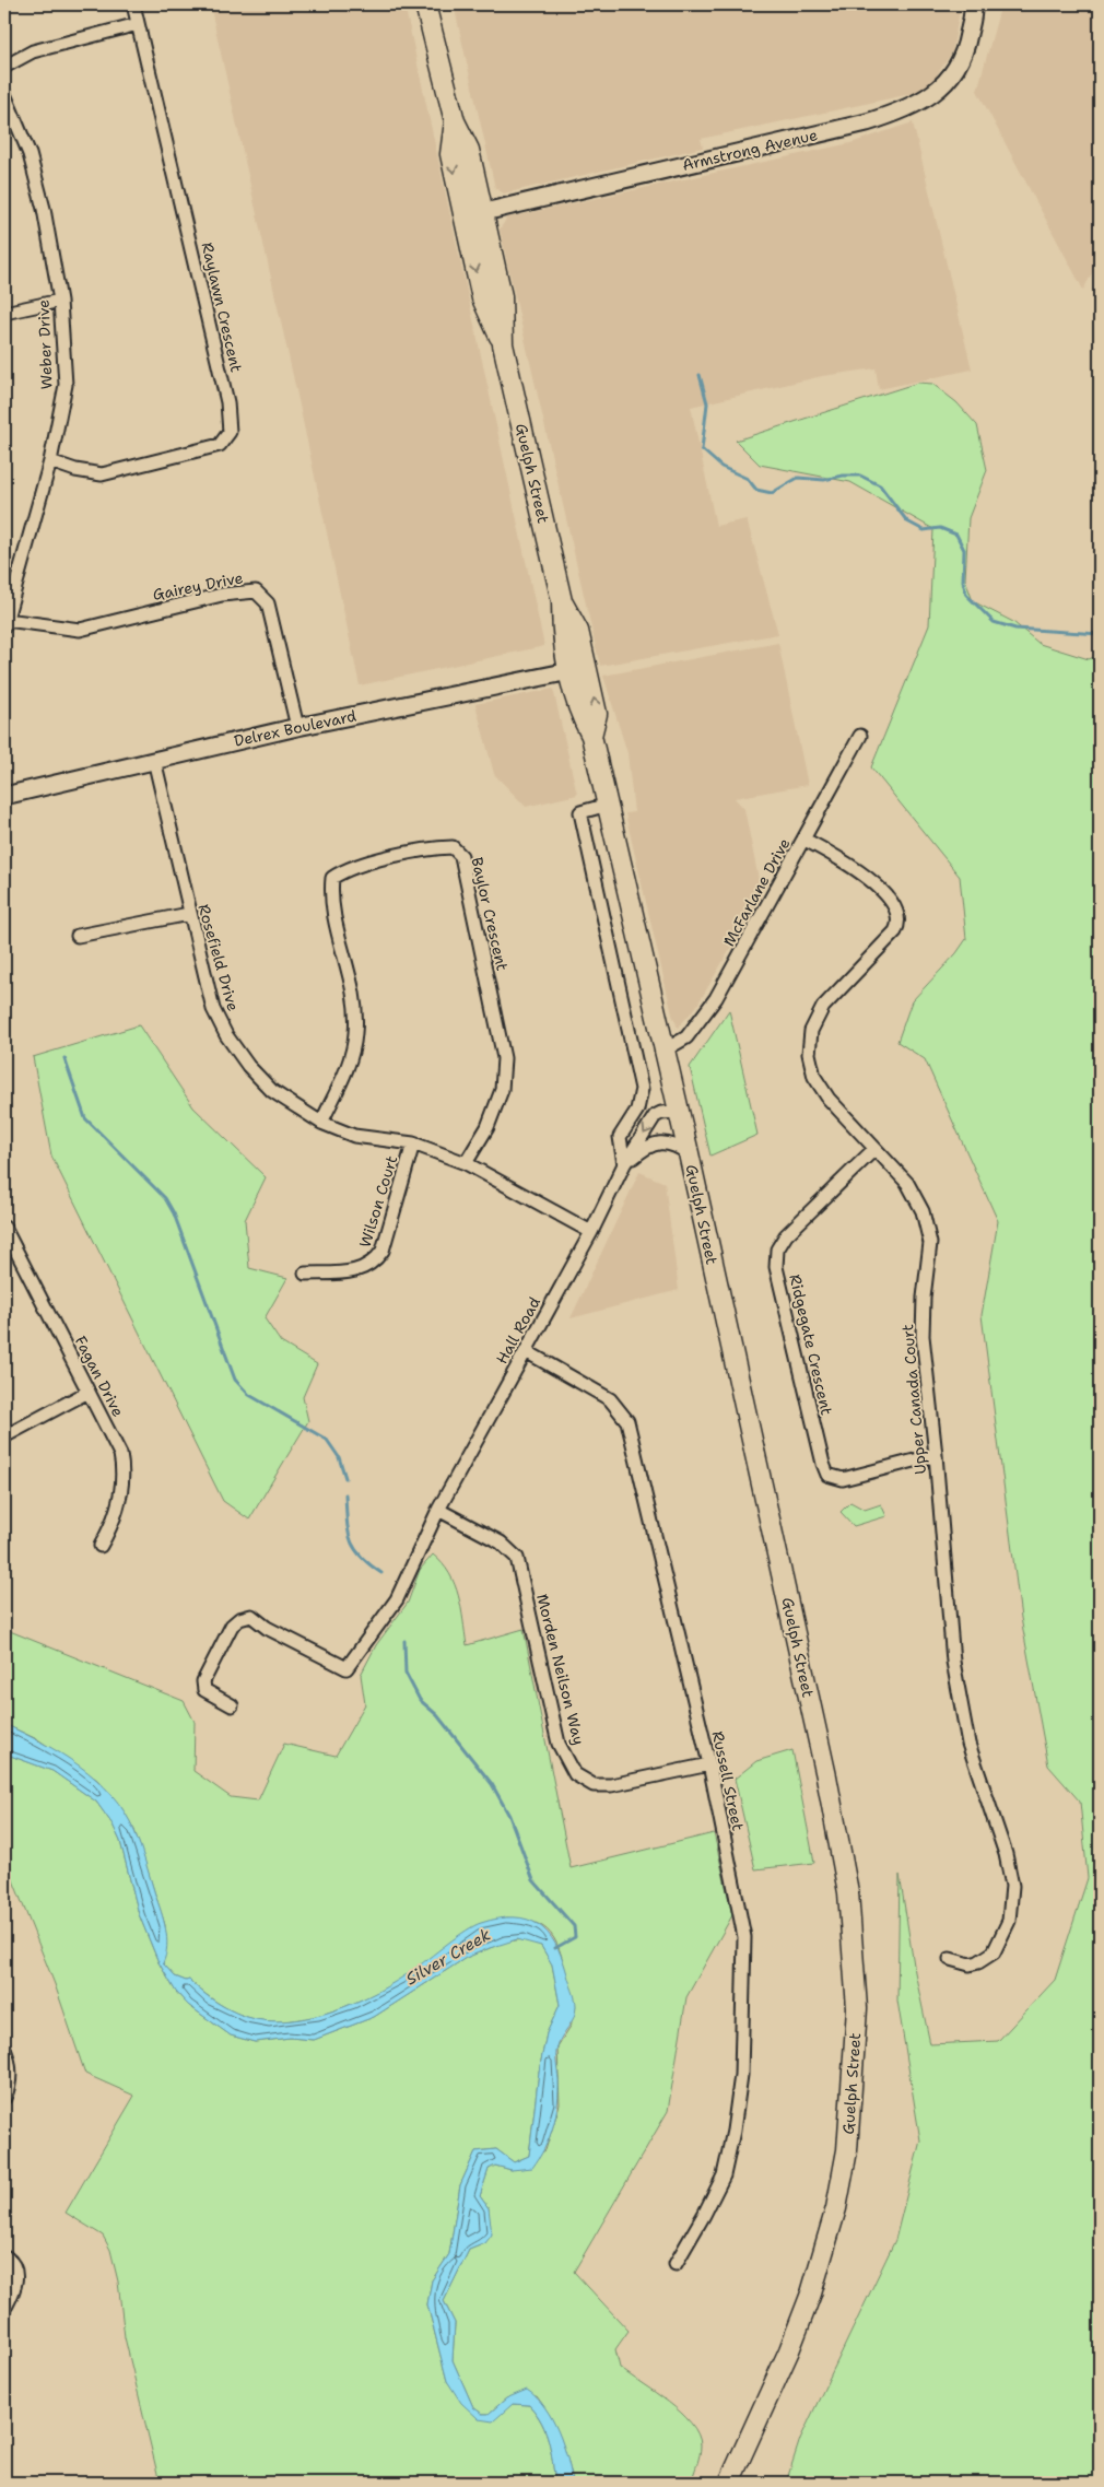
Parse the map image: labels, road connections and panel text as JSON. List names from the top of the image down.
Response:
{
  "streets": {
    "main road": ["Guelph Street"],
    "street": [
      "Armstrong Avenue",
      "Raylawn Crescent",
      "Weber Drive",
      "Gairey Drive",
      "Delrex Boulevard",
      "McFarlane Drive",
      "Baylor Crescent",
      "Rosefield Drive",
      "Wilson Court",
      "Hall Road",
      "Ridgegate Crescent",
      "Fagan Drive",
      "Upper Canada Court",
      "Morden Neilson Way",
      "Russell Street"
    ]
  },
  "crossings": [
    ["Armstrong Avenue", "Guelph Street"],
    ["Raylawn Crescent", "Weber Drive"],
    ["Weber Drive", "Gairey Drive"],
    ["Guelph Street", "Delrex Boulevard"],
    ["Guelph Street", "McFarlane Drive"],
    ["Guelph Street", "Hall Road"],
    ["Gairey Drive", "Delrex Boulevard"],
    ["Delrex Boulevard", "Rosefield Drive"],
    ["McFarlane Drive", "Upper Canada Court"],
    ["Baylor Crescent", "Rosefield Drive"],
    ["Rosefield Drive", "Wilson Court"],
    ["Rosefield Drive", "Hall Road"],
    ["Hall Road", "Morden Neilson Way"],
    ["Hall Road", "Russell Street"],
    ["Ridgegate Crescent", "Upper Canada Court"],
    ["Morden Neilson Way", "Russell Street"]
  ],
  "water": ["Silver Creek"]
}
